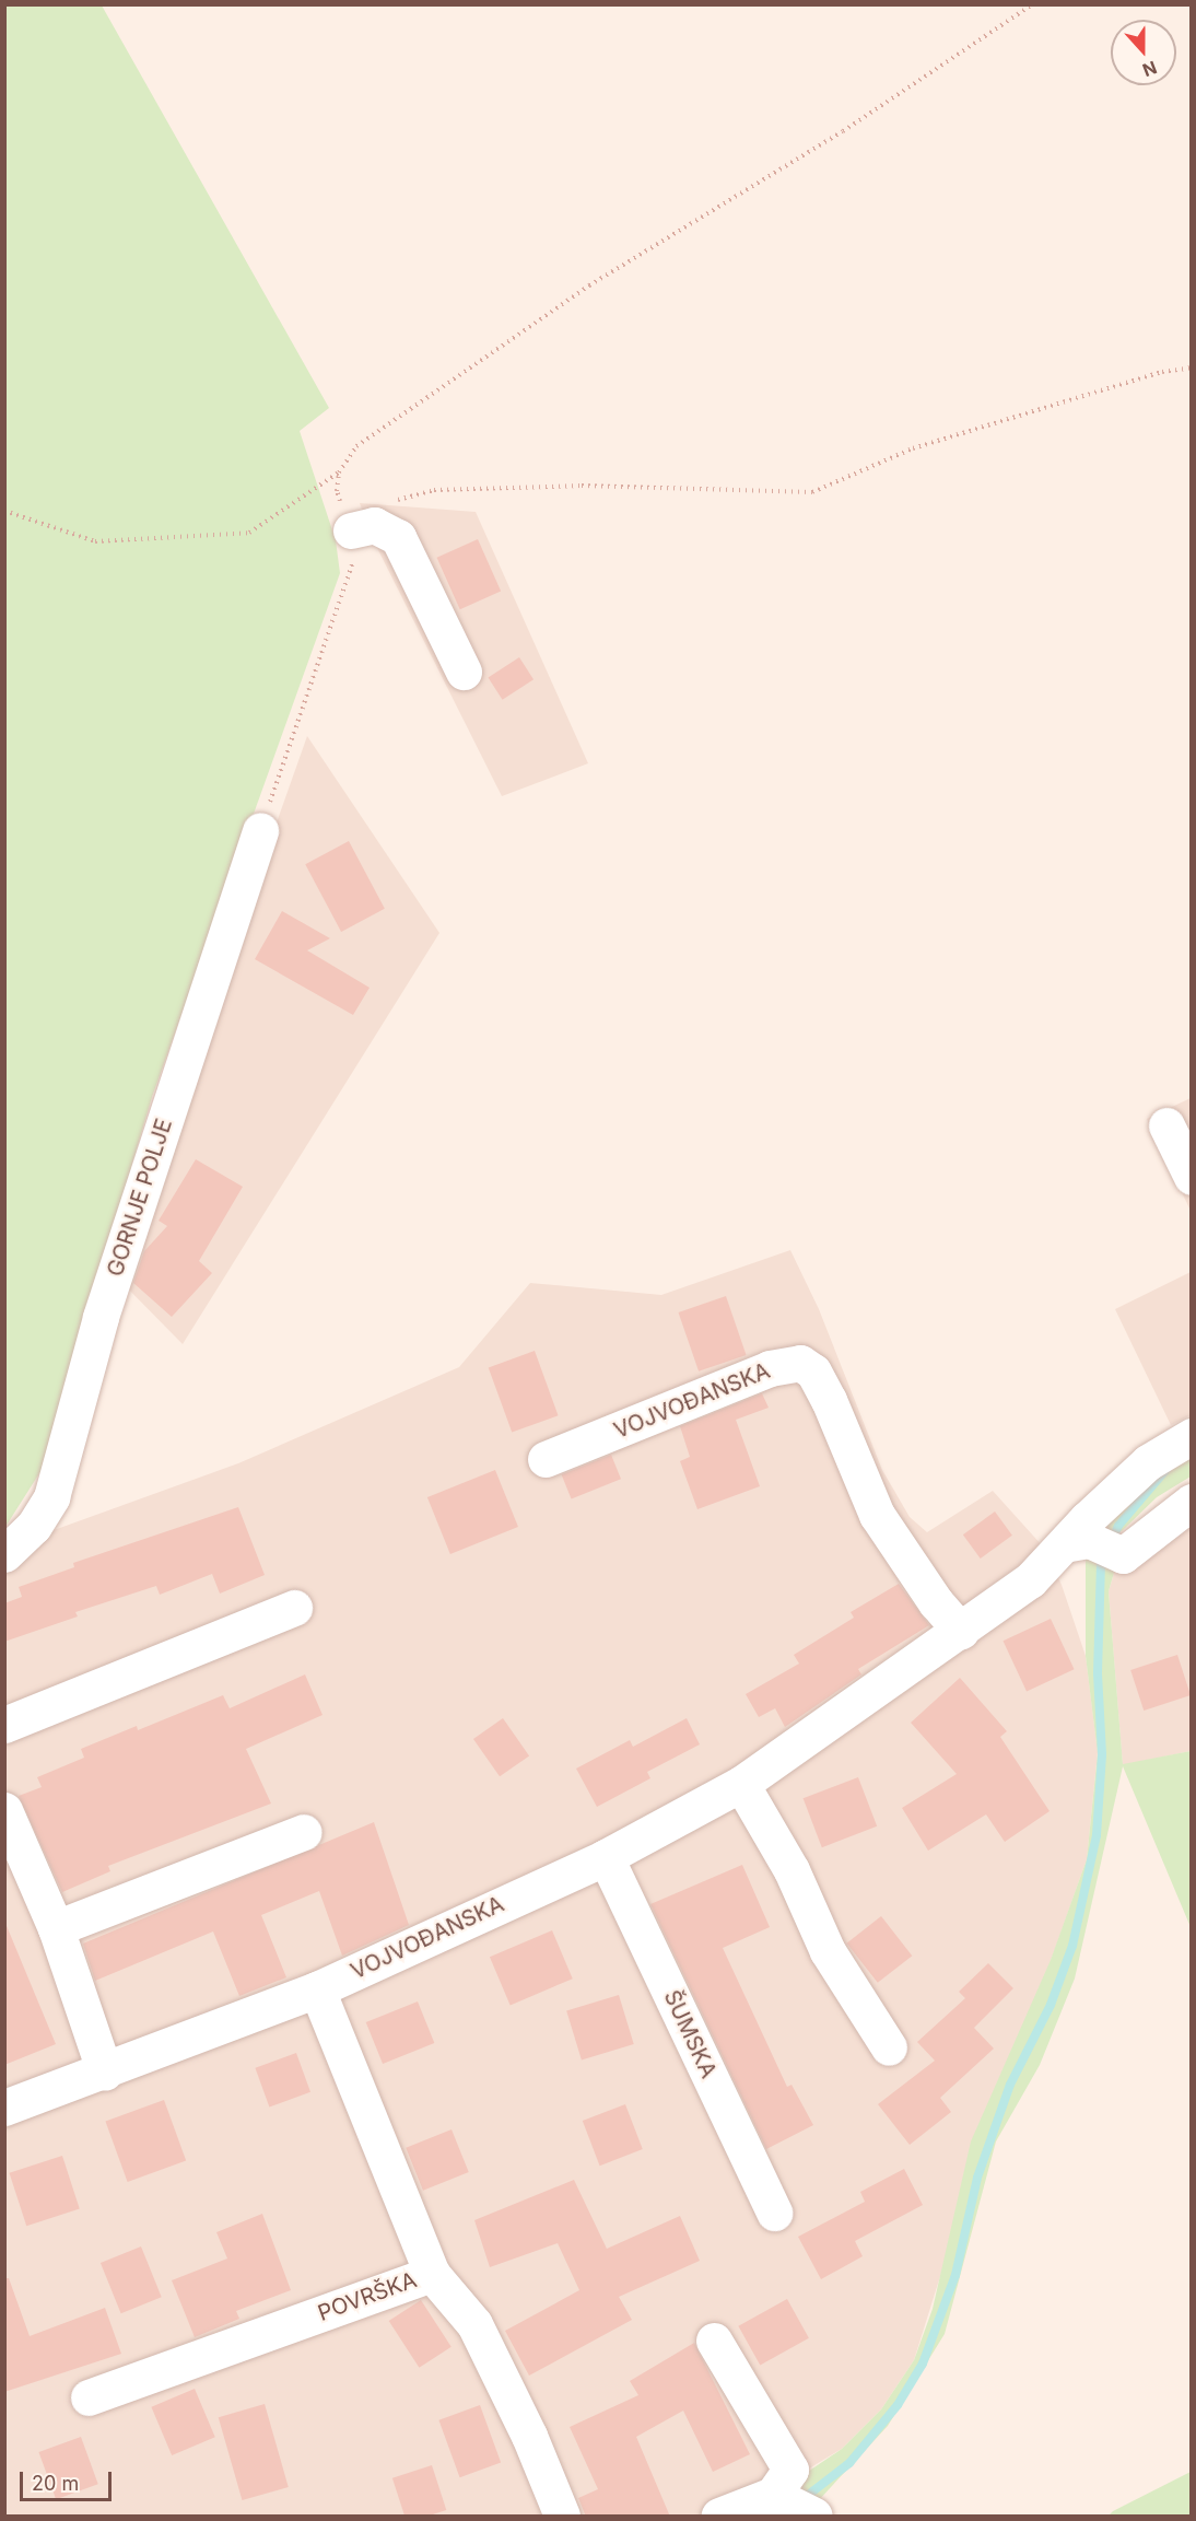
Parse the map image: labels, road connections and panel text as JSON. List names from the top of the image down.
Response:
{
  "streets": {
    "street": [
      "GORNJE POLJE",
      "VOJVOĐANSKA",
      "ŠUMSKA",
      "POVRŠKA"
    ]
  },
  "crossings": [
    ["VOJVOĐANSKA", "ŠUMSKA"],
    ["VOJVOĐANSKA", "POVRŠKA"]
  ],
  "scale_bar": "20 m",
  "north": "bottom"
}
